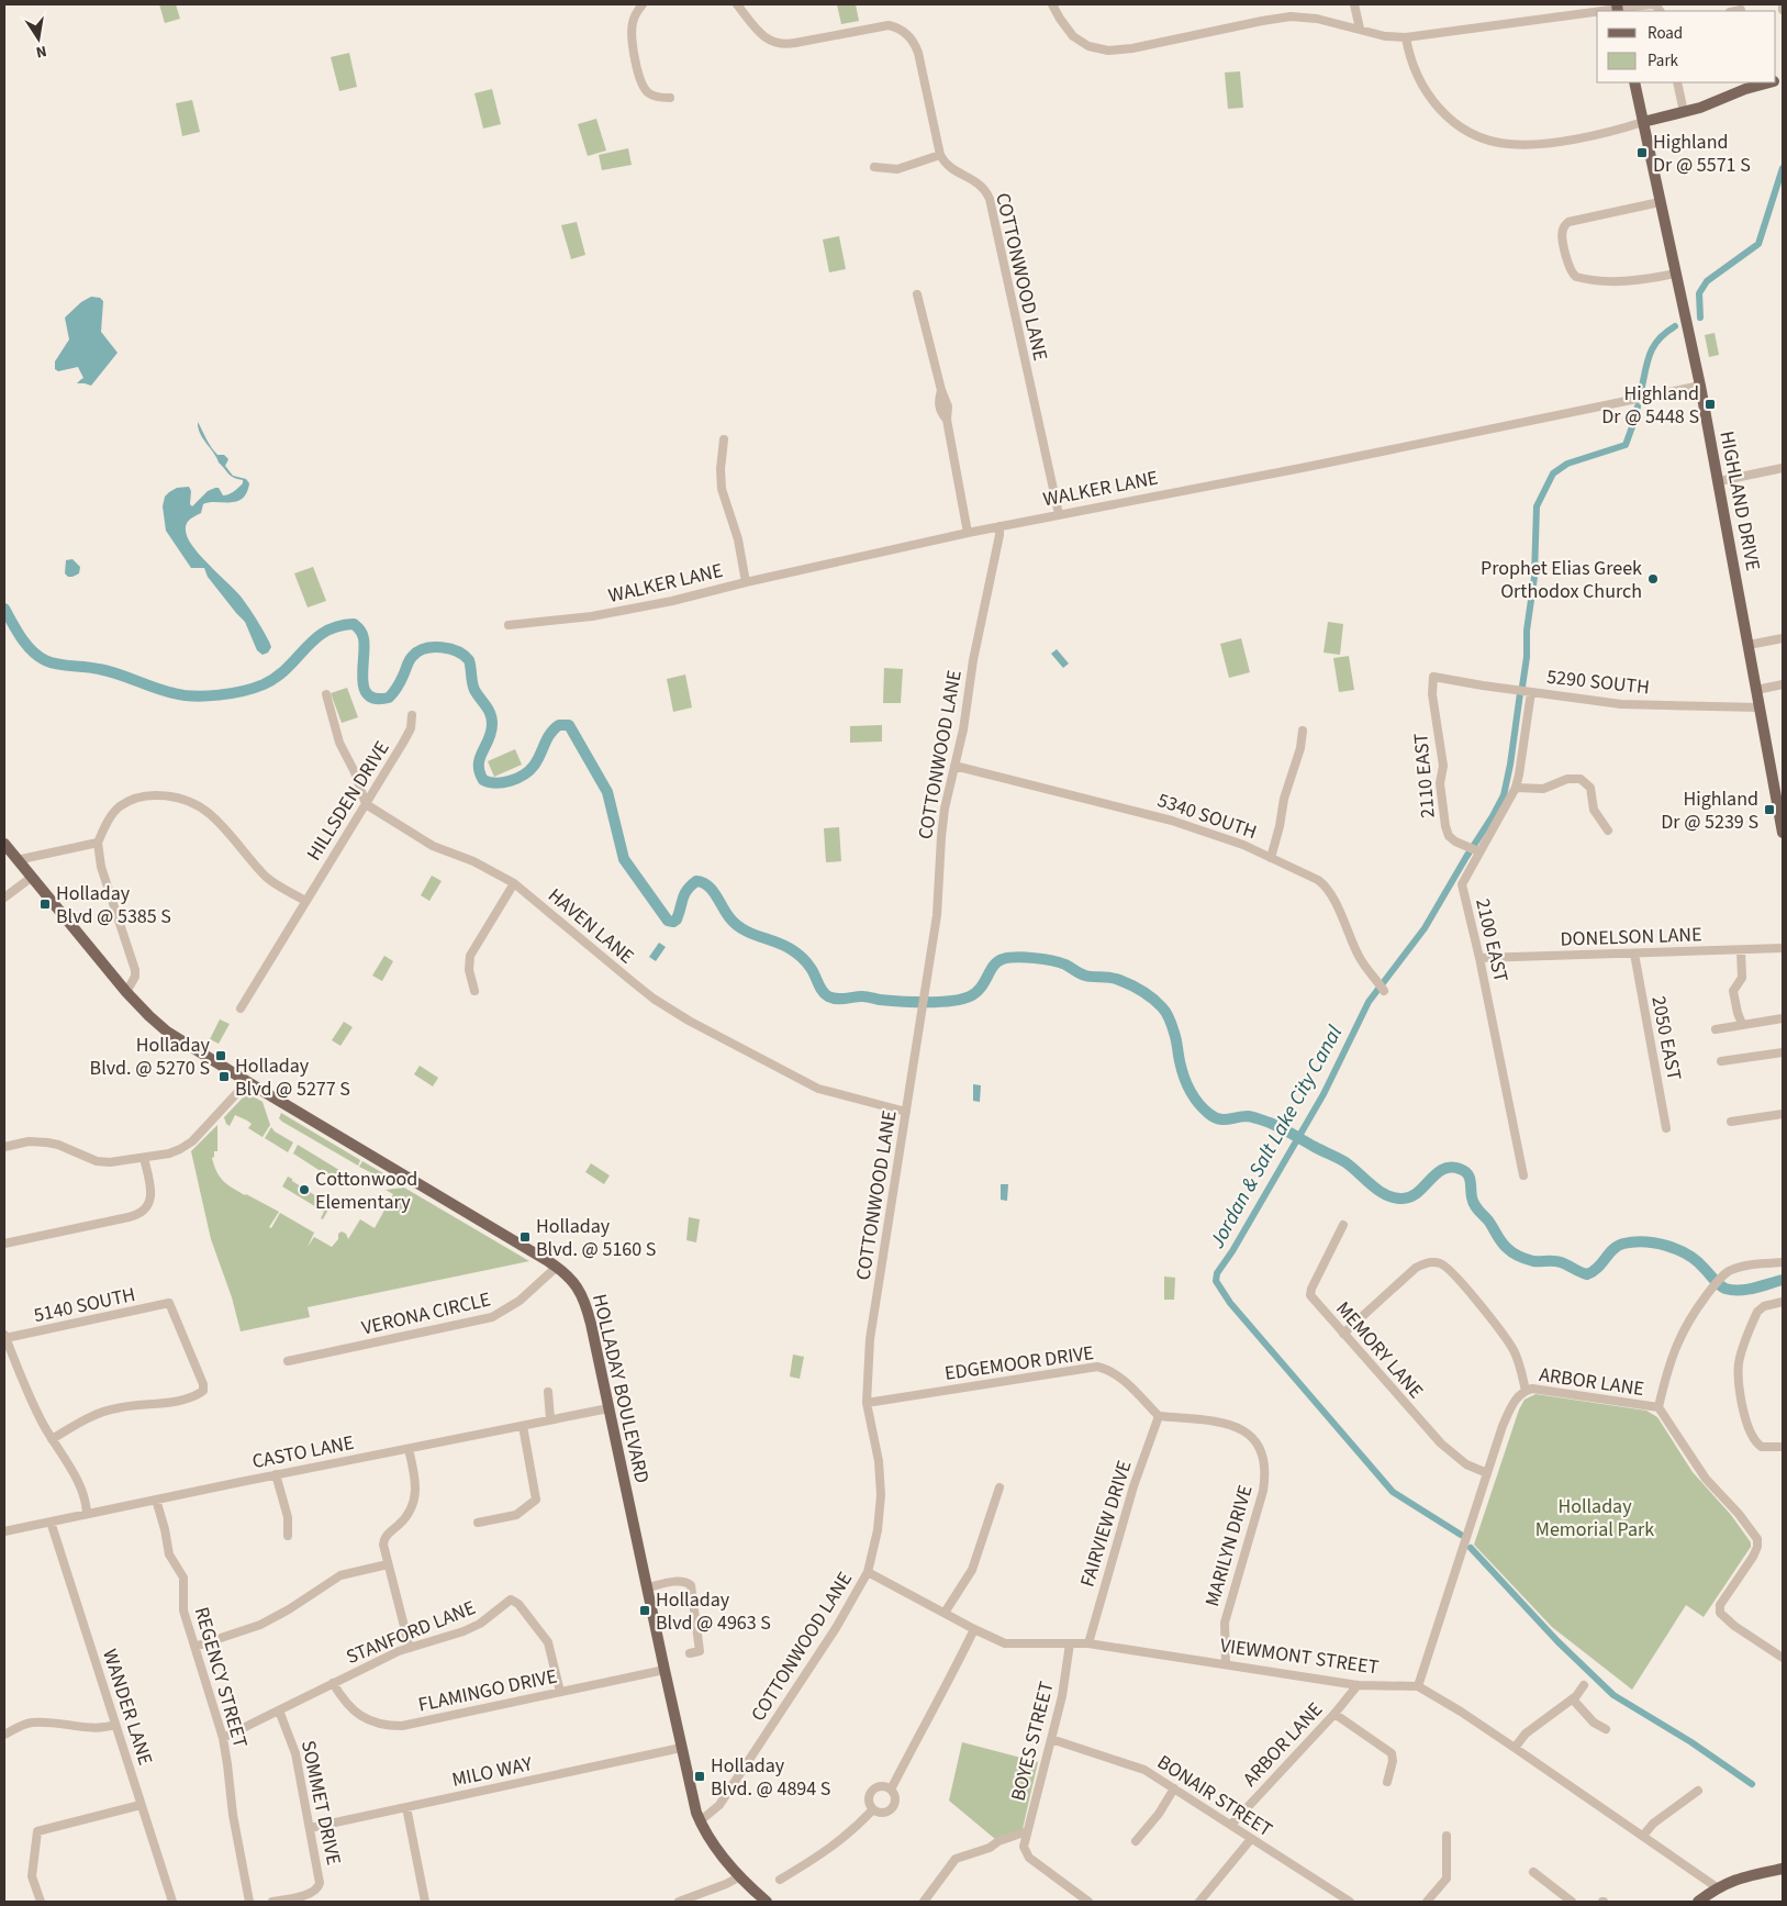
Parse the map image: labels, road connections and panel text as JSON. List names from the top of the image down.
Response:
{
  "streets": {
    "main road": ["HIGHLAND DRIVE", "HOLLADAY BOULEVARD"],
    "street": [
      "COTTONWOOD LANE",
      "WALKER LANE",
      "5290 SOUTH",
      "2110 EAST",
      "HILLSDEN DRIVE",
      "5340 SOUTH",
      "HAVEN LANE",
      "DONELSON LANE",
      "2100 EAST",
      "2050 EAST",
      "5140 SOUTH",
      "VERONA CIRCLE",
      "MEMORY LANE",
      "EDGEMOOR DRIVE",
      "ARBOR LANE",
      "CASTO LANE",
      "FAIRVIEW DRIVE",
      "MARILYN DRIVE",
      "STANFORD LANE",
      "VIEWMONT STREET",
      "REGENCY STREET",
      "FLAMINGO DRIVE",
      "WANDER LANE",
      "BOYES STREET",
      "MILO WAY",
      "BONAIR STREET",
      "SOMMET DRIVE"
    ]
  },
  "crossings": [
    ["COTTONWOOD LANE", "WALKER LANE"],
    ["COTTONWOOD LANE", "5340 SOUTH"],
    ["COTTONWOOD LANE", "HAVEN LANE"],
    ["COTTONWOOD LANE", "EDGEMOOR DRIVE"],
    ["COTTONWOOD LANE", "HOLLADAY BOULEVARD"],
    ["COTTONWOOD LANE", "VIEWMONT STREET"],
    ["WALKER LANE", "HIGHLAND DRIVE"],
    ["HIGHLAND DRIVE", "5290 SOUTH"],
    ["5290 SOUTH", "2110 EAST"],
    ["5290 SOUTH", "2100 EAST"],
    ["2110 EAST", "2100 EAST"],
    ["HILLSDEN DRIVE", "HAVEN LANE"],
    ["DONELSON LANE", "2100 EAST"],
    ["DONELSON LANE", "2050 EAST"],
    ["VERONA CIRCLE", "HOLLADAY BOULEVARD"],
    ["MEMORY LANE", "ARBOR LANE"],
    ["EDGEMOOR DRIVE", "FAIRVIEW DRIVE"],
    ["EDGEMOOR DRIVE", "MARILYN DRIVE"],
    ["ARBOR LANE", "VIEWMONT STREET"],
    ["ARBOR LANE", "BONAIR STREET"],
    ["HOLLADAY BOULEVARD", "CASTO LANE"],
    ["HOLLADAY BOULEVARD", "FLAMINGO DRIVE"],
    ["HOLLADAY BOULEVARD", "MILO WAY"],
    ["CASTO LANE", "REGENCY STREET"],
    ["CASTO LANE", "WANDER LANE"],
    ["FAIRVIEW DRIVE", "MARILYN DRIVE"],
    ["FAIRVIEW DRIVE", "VIEWMONT STREET"],
    ["MARILYN DRIVE", "VIEWMONT STREET"],
    ["STANFORD LANE", "REGENCY STREET"],
    ["STANFORD LANE", "FLAMINGO DRIVE"],
    ["STANFORD LANE", "SOMMET DRIVE"],
    ["VIEWMONT STREET", "BOYES STREET"],
    ["BOYES STREET", "BONAIR STREET"],
    ["MILO WAY", "SOMMET DRIVE"]
  ],
  "water": ["Jordan & Salt Lake City Canal"],
  "parks": ["Holladay Memorial Park"],
  "places": {
    "transit": [
      "Highland Dr @ 5571 S",
      "Highland Dr @ 5448 S",
      "Highland Dr @ 5239 S",
      "Holladay Blvd @ 5385 S",
      "Holladay Blvd. @ 5270 S",
      "Holladay Blvd @ 5277 S",
      "Holladay Blvd. @ 5160 S",
      "Holladay Blvd @ 4963 S",
      "Holladay Blvd. @ 4894 S"
    ],
    "other": ["Prophet Elias Greek Orthodox Church", "Cottonwood Elementary"]
  },
  "legend": ["Road", "Park"],
  "north": "bottom"
}
